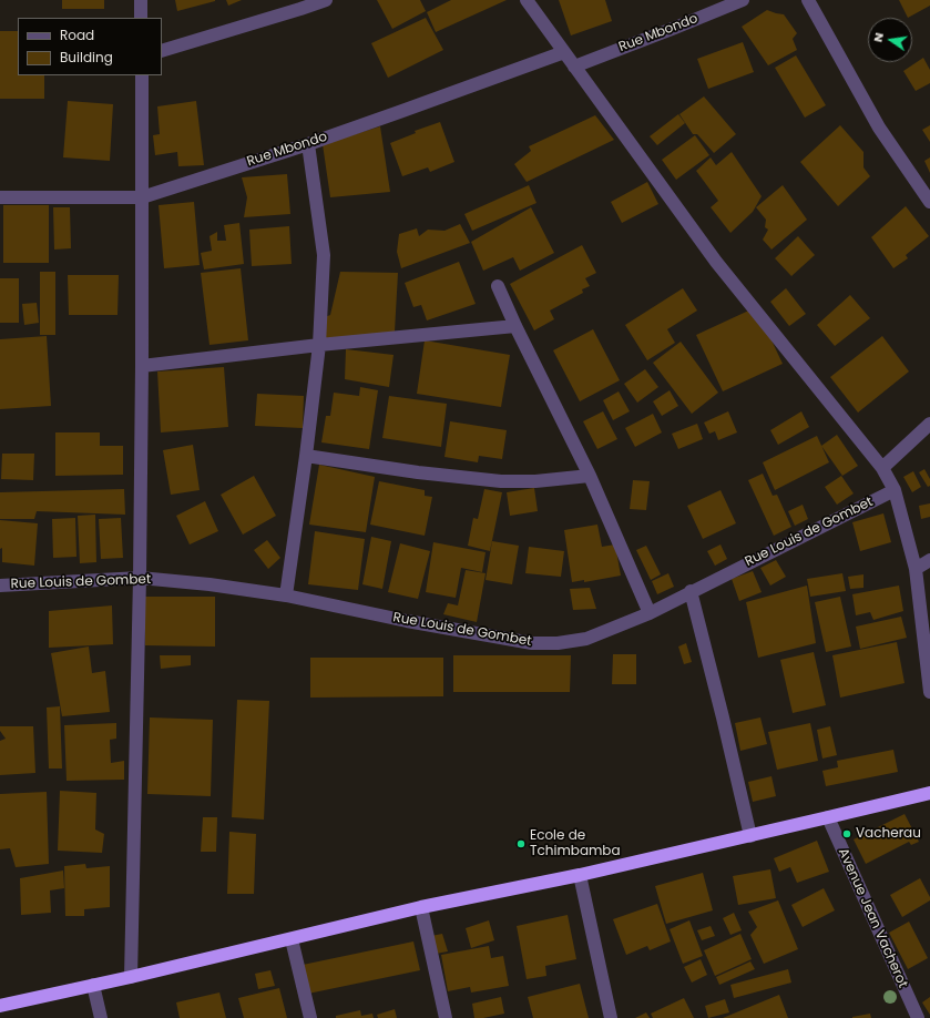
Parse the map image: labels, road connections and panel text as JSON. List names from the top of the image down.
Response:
{
  "streets": {
    "street": ["Rue Mbondo", "Rue Louis de Gombet", "Avenue Jean Vacherot"]
  },
  "places": ["Vacherau", "Ecole de Tchimbamba"],
  "legend": ["Road", "Building"],
  "north": "left"
}
